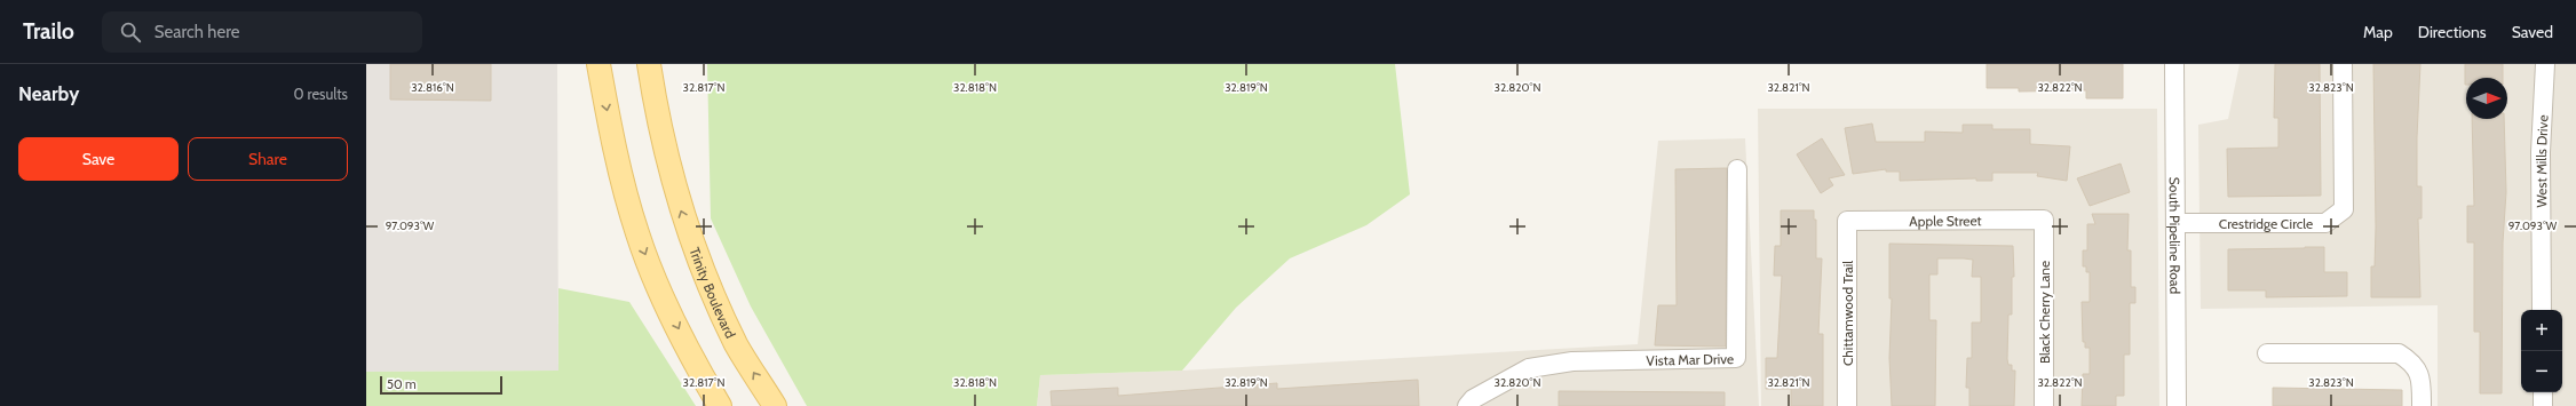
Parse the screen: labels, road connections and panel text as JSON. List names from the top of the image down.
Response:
{
  "streets": {
    "main road": ["Trinity Boulevard"],
    "street": [
      "West Mills Drive",
      "Apple Street",
      "Crestridge Circle",
      "South Pipeline Road",
      "Black Cherry Lane",
      "Chittamwood Trail",
      "Vista Mar Drive"
    ]
  },
  "crossings": [
    ["Apple Street", "Black Cherry Lane"],
    ["Apple Street", "Chittamwood Trail"],
    ["Crestridge Circle", "South Pipeline Road"]
  ],
  "scale_bar": "50 m",
  "north": "right",
  "page": {
    "header": "Trailo",
    "search": "Search here",
    "nav": ["Map", "Directions", "Saved"],
    "heading": ["Nearby", "0 results"],
    "buttons": ["Save", "Share"],
    "map_buttons": ["+", "−"],
    "scale": "50 m"
  },
  "coordinates": [
    "32.816°N",
    "32.817°N",
    "32.818°N",
    "32.819°N",
    "32.820°N",
    "32.821°N",
    "32.822°N",
    "32.823°N",
    "97.093°W"
  ]
}
